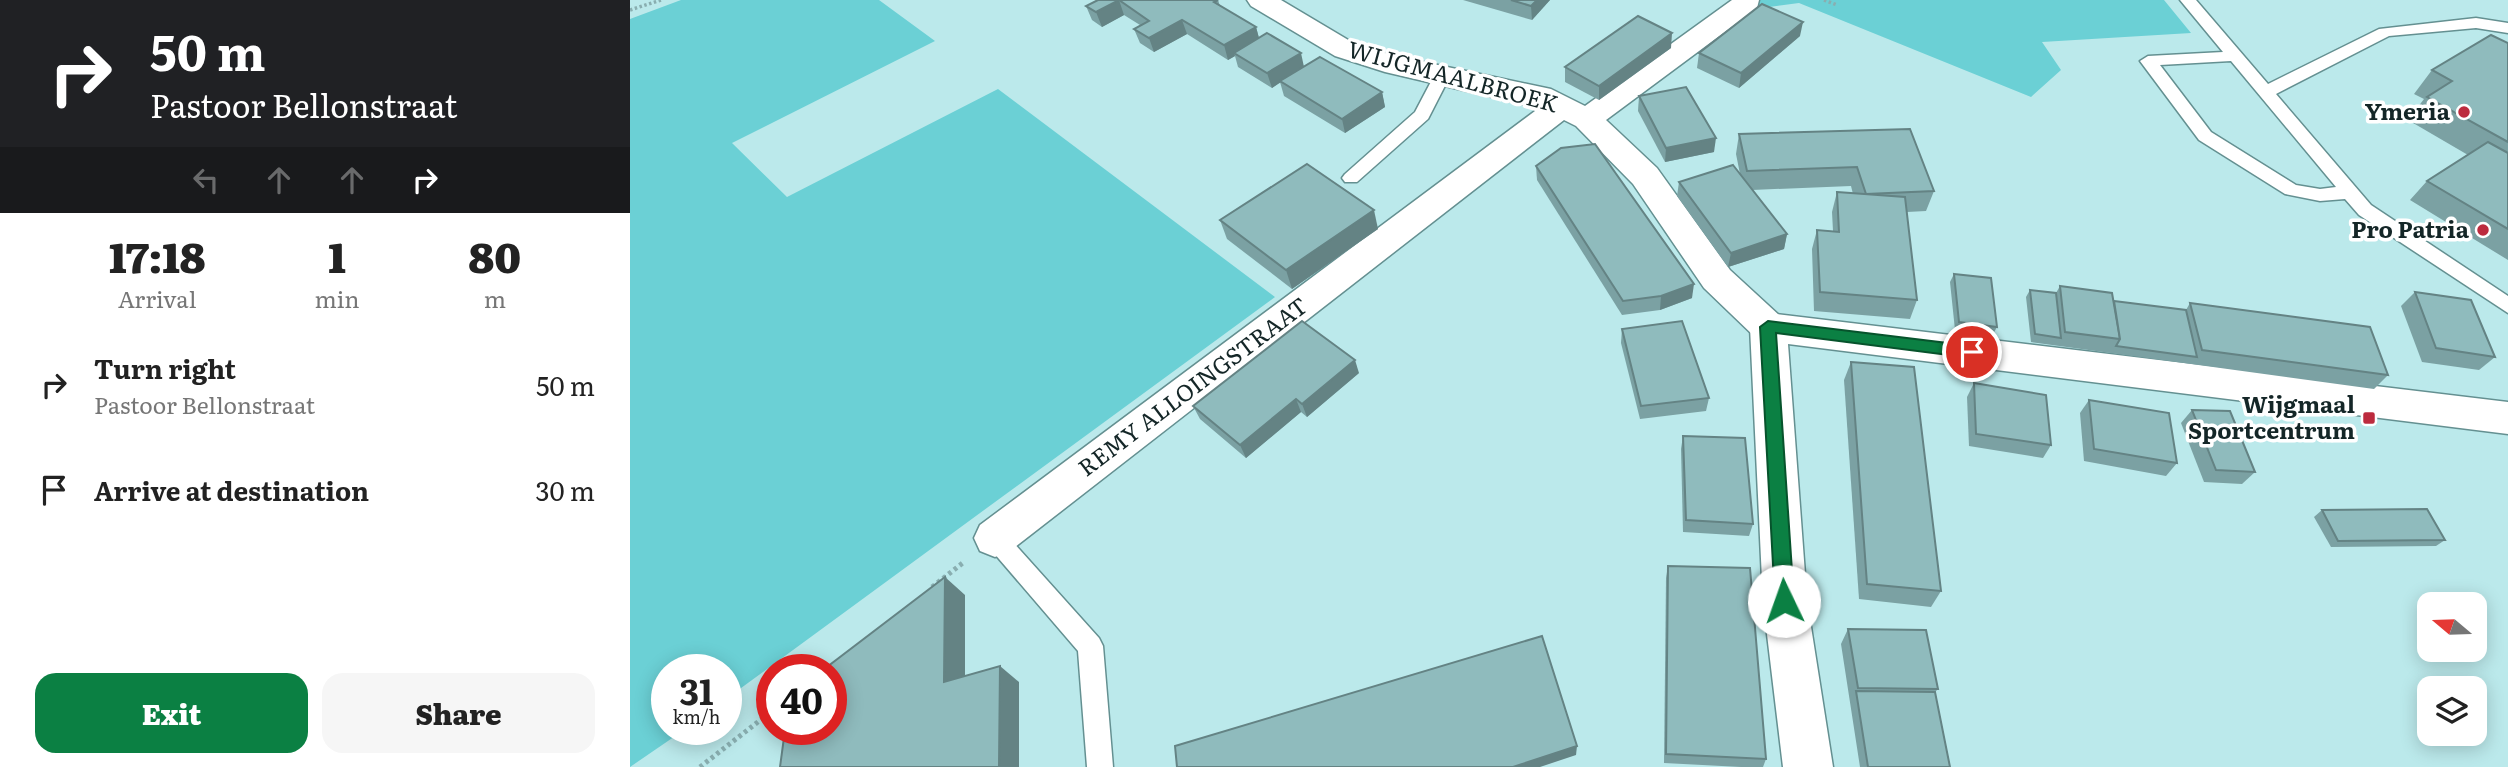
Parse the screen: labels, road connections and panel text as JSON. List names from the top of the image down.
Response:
{
  "streets": {
    "street": ["WIJGMAALBROEK", "REMY ALLOINGSTRAAT"]
  },
  "crossings": [
    ["WIJGMAALBROEK", "REMY ALLOINGSTRAAT"]
  ],
  "places": {
    "other": ["Ymeria", "Pro Patria"],
    "transit": ["Wijgmaal Sportcentrum"]
  },
  "north": "left",
  "page": {
    "turn": ["50 m", "Pastoor Bellonstraat"],
    "eta": [
      "17:18",
      "Arrival",
      "1",
      "min",
      "80",
      "m"
    ],
    "list": [
      {
        "name": "Turn right",
        "note": "Pastoor Bellonstraat",
        "value": "50 m"
      },
      {
        "name": "Arrive at destination",
        "value": "30 m"
      }
    ],
    "speed": "31 km/h",
    "limit": "40",
    "buttons": ["Exit", "Share"]
  }
}
